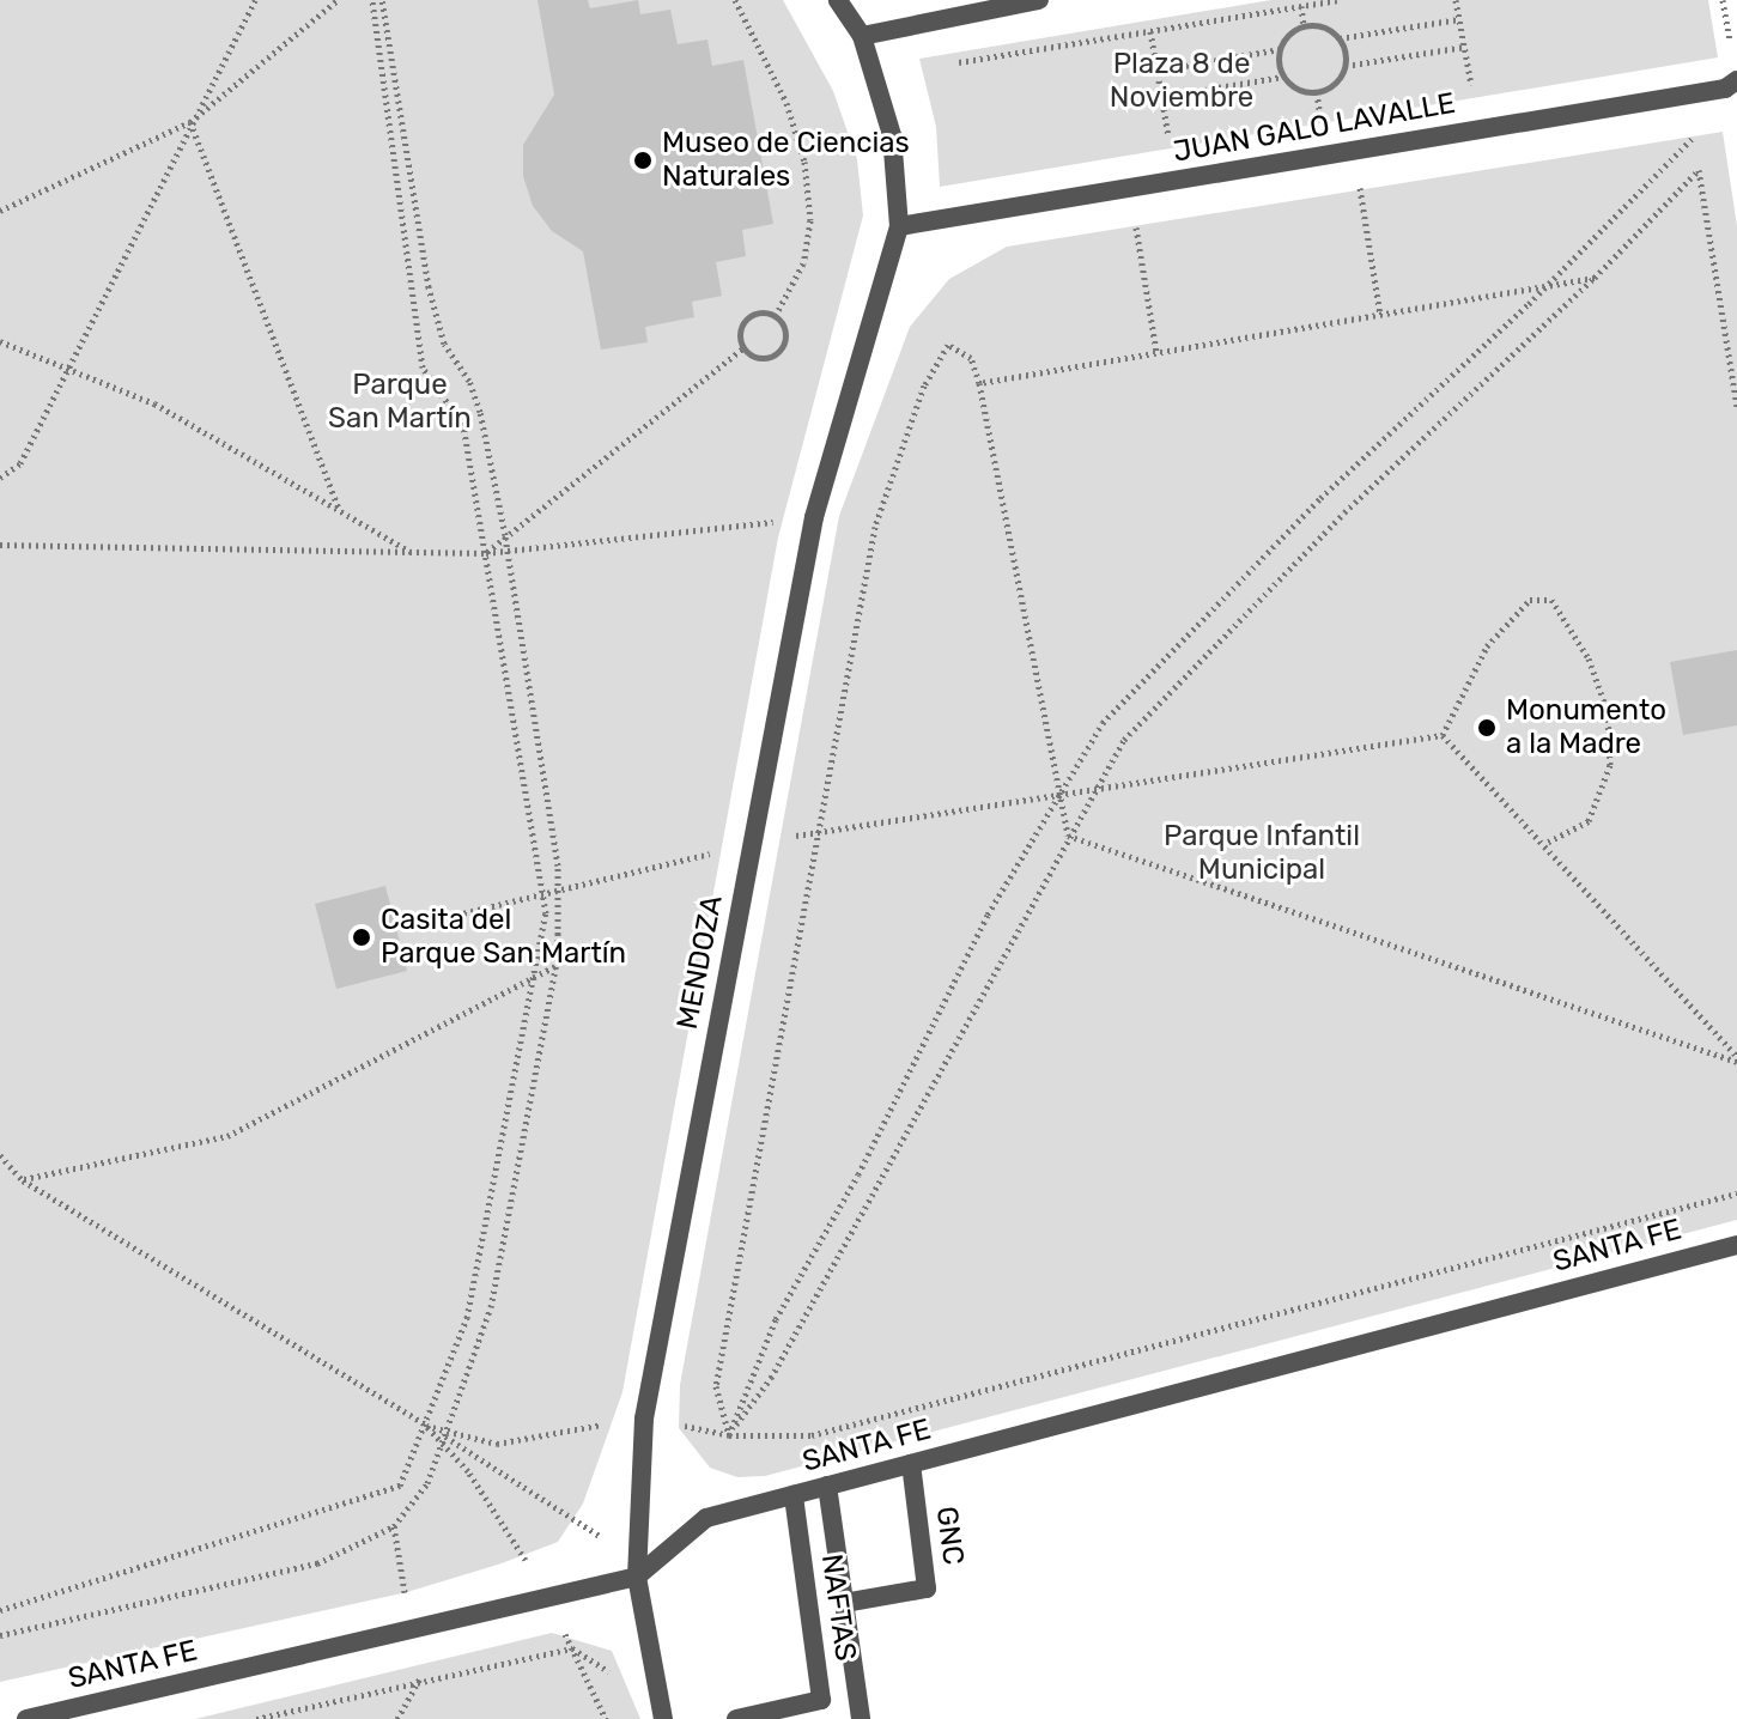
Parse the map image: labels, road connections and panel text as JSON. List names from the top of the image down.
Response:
{
  "streets": {
    "street": [
      "JUAN GALO LAVALLE",
      "MENDOZA",
      "SANTA FE",
      "GNC",
      "NAFTAS"
    ]
  },
  "crossings": [
    ["JUAN GALO LAVALLE", "MENDOZA"],
    ["MENDOZA", "SANTA FE"],
    ["SANTA FE", "GNC"],
    ["SANTA FE", "NAFTAS"]
  ],
  "parks": ["Plaza 8 de Noviembre", "Parque San Martín", "Parque Infantil Municipal"],
  "places": ["Museo de Ciencias Naturales", "Monumento a la Madre", "Casita del Parque San Martín"]
}
